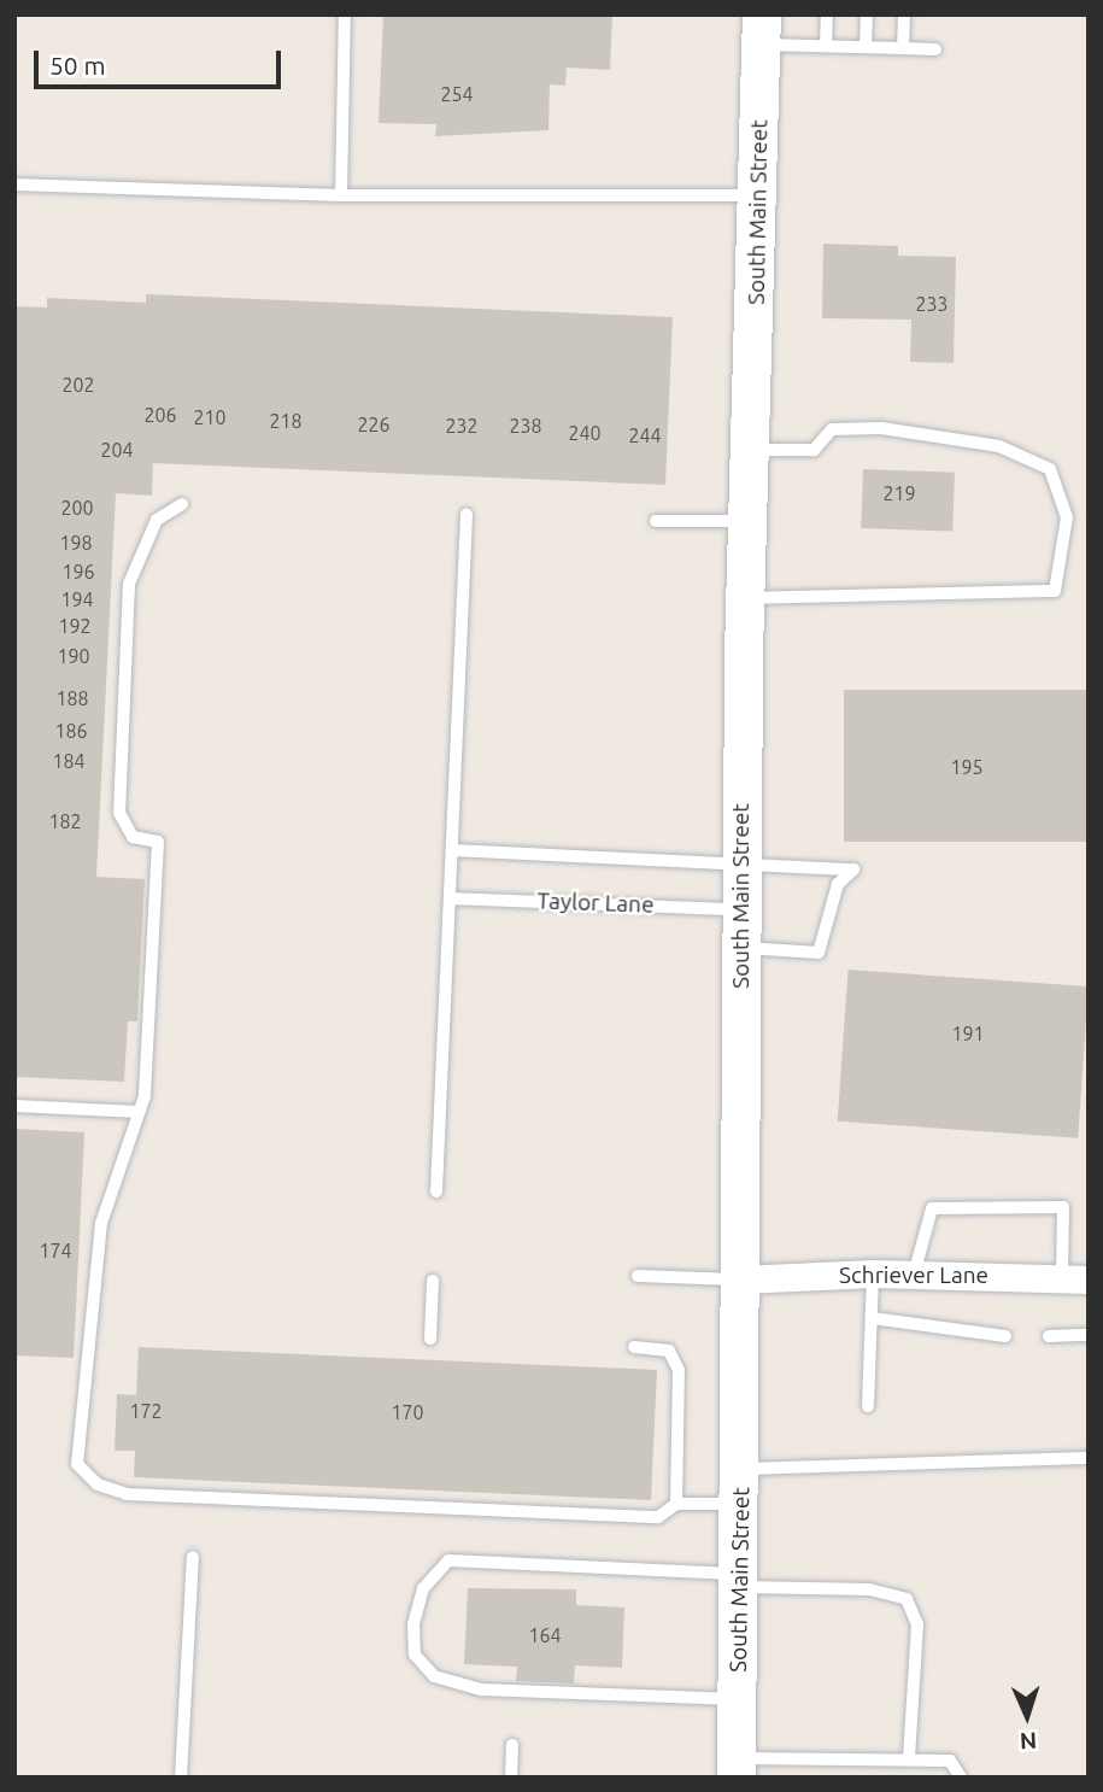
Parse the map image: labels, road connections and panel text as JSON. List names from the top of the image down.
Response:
{
  "streets": {
    "street": ["South Main Street", "Schriever Lane"],
    "lane": ["Taylor Lane"]
  },
  "crossings": [
    ["South Main Street", "Taylor Lane"],
    ["South Main Street", "Schriever Lane"]
  ],
  "house_numbers": [
    "254",
    "233",
    "202",
    "206",
    "210",
    "218",
    "226",
    "232",
    "238",
    "240",
    "244",
    "204",
    "219",
    "200",
    "198",
    "196",
    "194",
    "192",
    "190",
    "188",
    "186",
    "184",
    "195",
    "182",
    "191",
    "174",
    "172",
    "170",
    "164"
  ],
  "scale_bar": "50 m",
  "north": "bottom"
}
